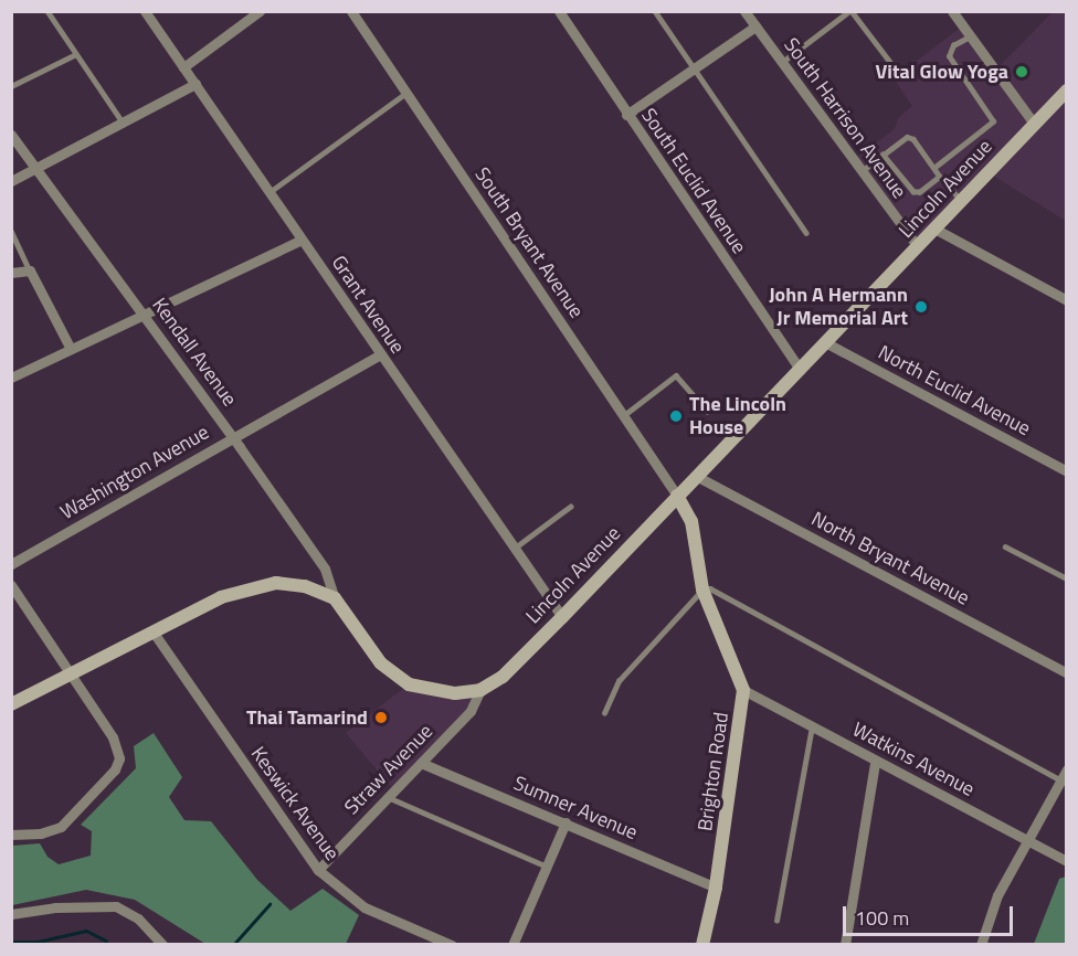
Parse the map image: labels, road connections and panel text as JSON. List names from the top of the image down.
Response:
{
  "streets": {
    "street": [
      "South Harrison Avenue",
      "South Euclid Avenue",
      "Lincoln Avenue",
      "South Bryant Avenue",
      "Grant Avenue",
      "Kendall Avenue",
      "North Euclid Avenue",
      "Washington Avenue",
      "North Bryant Avenue",
      "Watkins Avenue",
      "Straw Avenue",
      "Brighton Road",
      "Keswick Avenue",
      "Sumner Avenue"
    ]
  },
  "crossings": [
    ["South Harrison Avenue", "Lincoln Avenue"],
    ["South Euclid Avenue", "Lincoln Avenue"],
    ["Lincoln Avenue", "South Bryant Avenue"],
    ["Lincoln Avenue", "Grant Avenue"],
    ["Lincoln Avenue", "North Euclid Avenue"],
    ["Lincoln Avenue", "North Bryant Avenue"],
    ["Lincoln Avenue", "Straw Avenue"],
    ["Lincoln Avenue", "Brighton Road"],
    ["South Bryant Avenue", "Brighton Road"],
    ["Grant Avenue", "Washington Avenue"],
    ["Kendall Avenue", "Washington Avenue"],
    ["Watkins Avenue", "Brighton Road"],
    ["Straw Avenue", "Keswick Avenue"],
    ["Straw Avenue", "Sumner Avenue"],
    ["Brighton Road", "Sumner Avenue"]
  ],
  "places": [
    "Vital Glow Yoga",
    "John A Hermann Jr Memorial Art",
    "The Lincoln House",
    "Thai Tamarind"
  ],
  "scale_bar": "100 m"
}
